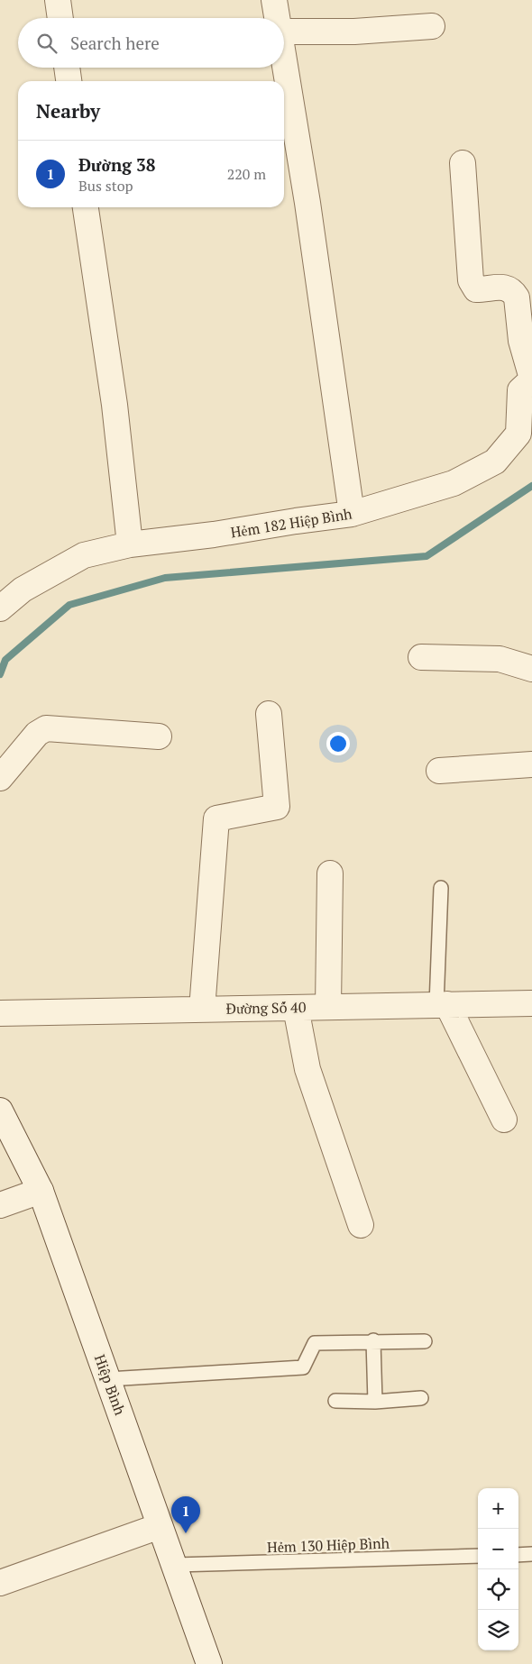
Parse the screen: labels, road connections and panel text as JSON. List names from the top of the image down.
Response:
{
  "streets": {
    "street": ["Hẻm 182 Hiệp Bình", "Đường Số 40", "Hiệp Bình"],
    "lane": ["Hẻm 130 Hiệp Bình"]
  },
  "crossings": [
    ["Hiệp Bình", "Hẻm 130 Hiệp Bình"]
  ],
  "page": {
    "search": "Search here",
    "heading": "Nearby",
    "list": [
      {
        "mark": "1",
        "name": "Đường 38",
        "note": "Bus stop",
        "value": "220 m"
      }
    ],
    "map_buttons": ["+", "−"],
    "pins": "1"
  }
}
